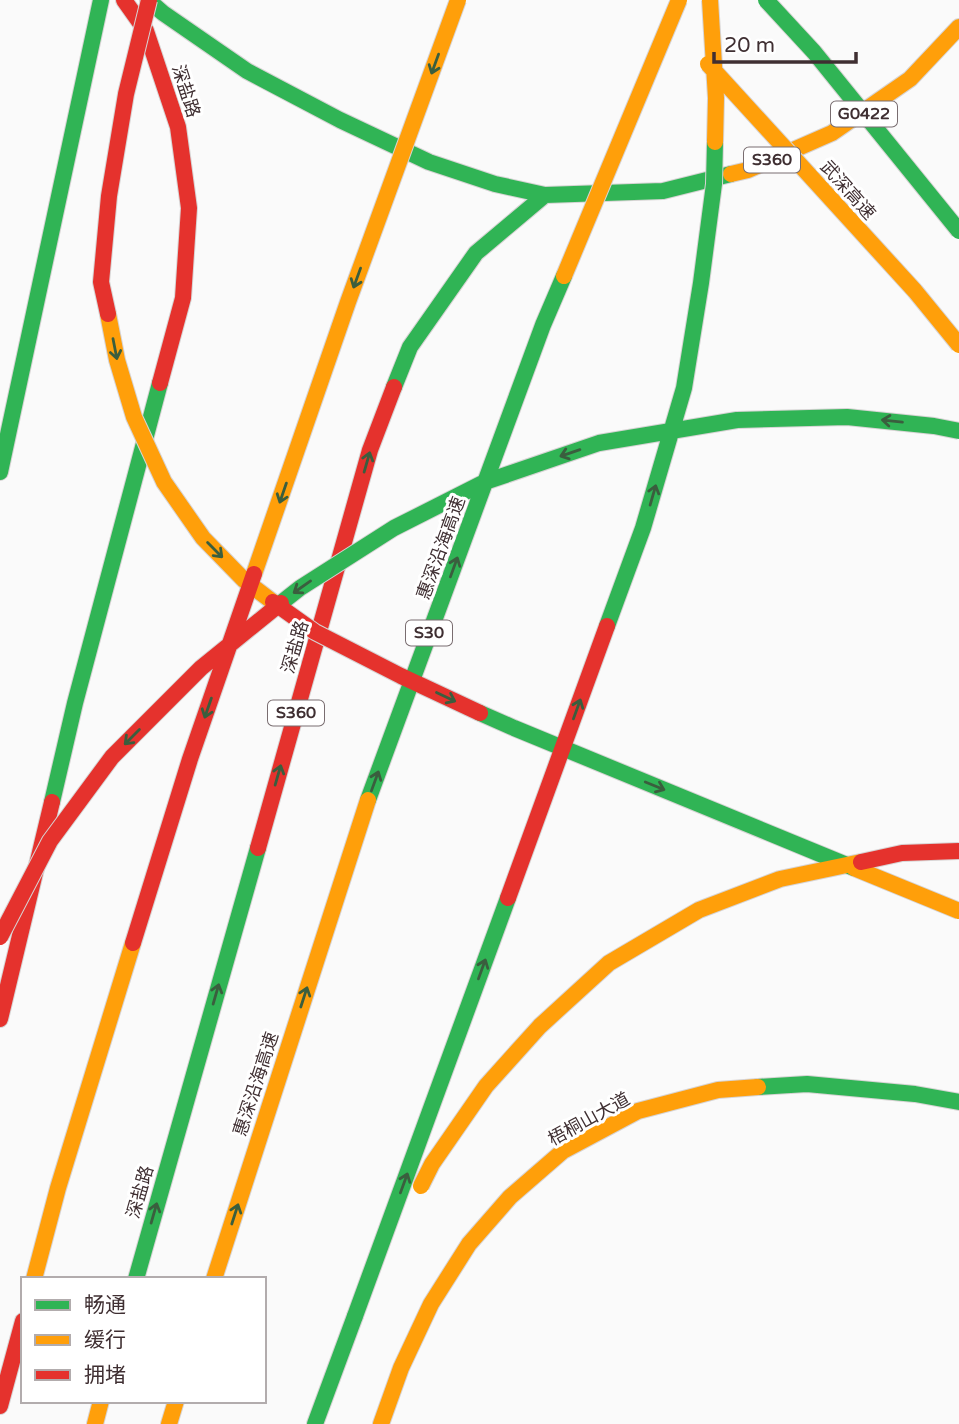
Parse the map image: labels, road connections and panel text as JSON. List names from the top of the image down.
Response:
{
  "streets": {
    "main road": [
      "深盐路",
      "G0422",
      "S360",
      "武深高速",
      "惠深沿海高速",
      "S30",
      "梧桐山大道"
    ]
  },
  "one_way": ["惠深沿海高速"],
  "legend": ["畅通", "缓行", "拥堵"],
  "scale_bar": "20 m"
}
